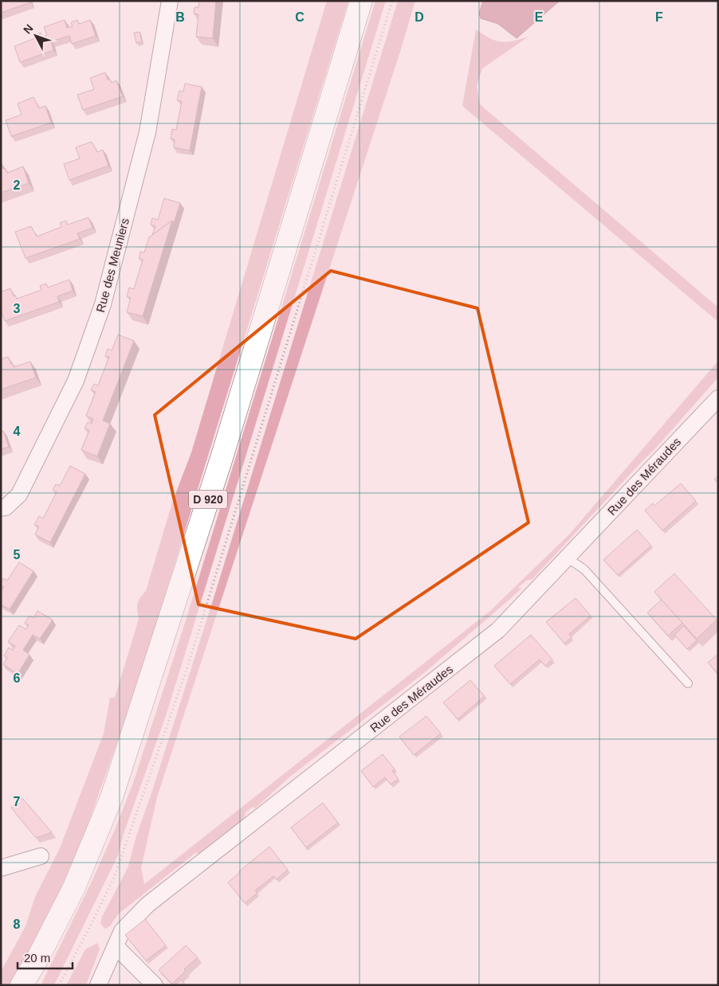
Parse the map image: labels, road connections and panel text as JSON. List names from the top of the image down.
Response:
{
  "streets": {
    "main road": ["D 920"],
    "street": ["Rue des Meuniers", "Rue des Méraudes"]
  },
  "scale_bar": "20 m",
  "north": "top left",
  "grid": {
    "columns": [
      "B",
      "C",
      "D",
      "E",
      "F"
    ],
    "rows": [
      "2",
      "3",
      "4",
      "5",
      "6",
      "7",
      "8"
    ]
  }
}
